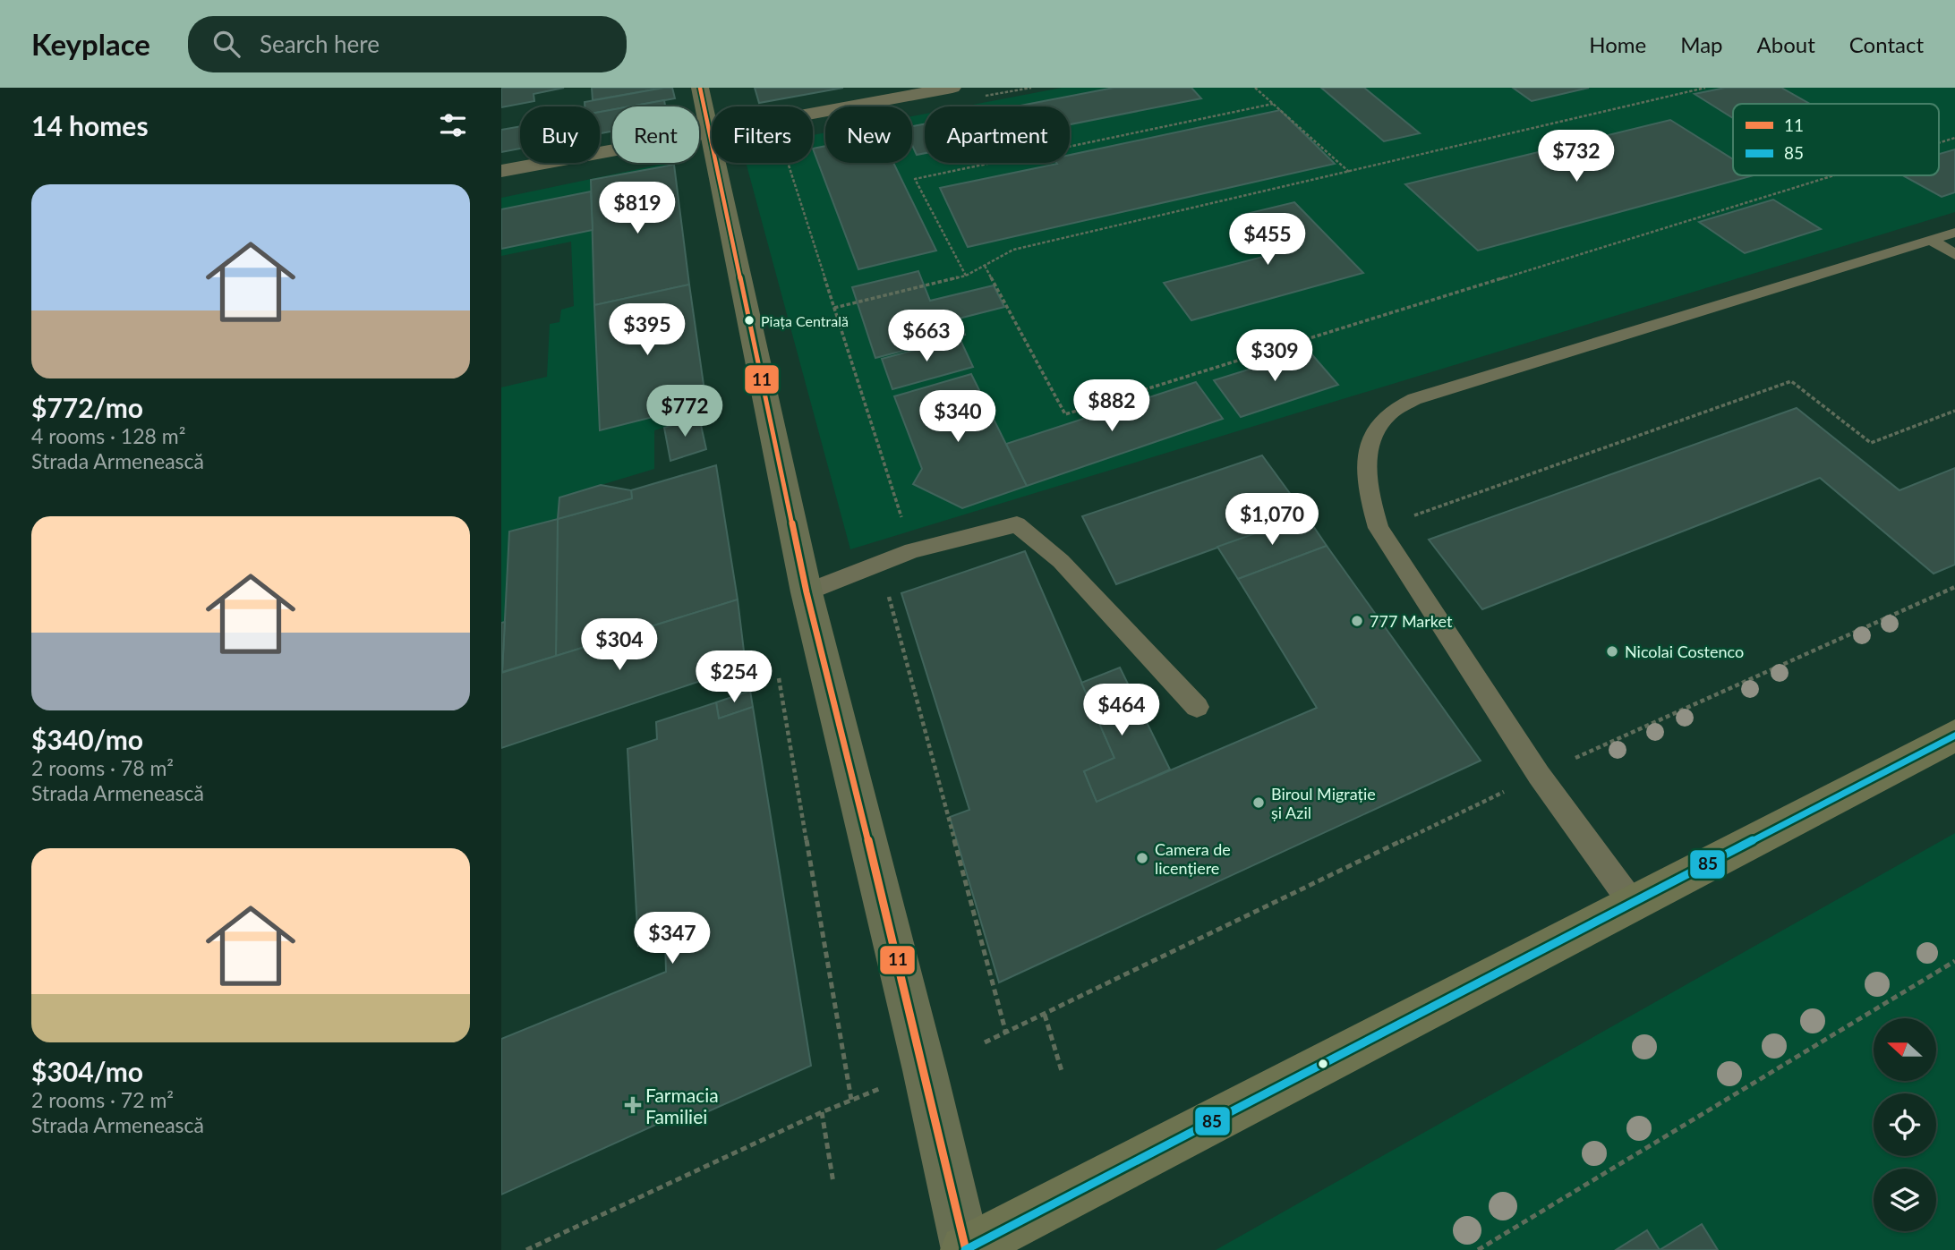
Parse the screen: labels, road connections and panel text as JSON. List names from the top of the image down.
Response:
{
  "places": {
    "other": [
      "Piața Centrală",
      "777 Market",
      "Nicolai Costenco",
      "Biroul Migrație și Azil",
      "Camera de licențiere"
    ],
    "health": ["Farmacia Familiei"]
  },
  "lines": ["transit line 11", "transit line 85"],
  "legend": ["11", "85"],
  "north": "left",
  "page": {
    "header": "Keyplace",
    "search": "Search here",
    "nav": [
      "Home",
      "Map",
      "About",
      "Contact"
    ],
    "heading": "14 homes",
    "chip": [
      "Buy",
      "Rent",
      "Filters",
      "New",
      "Apartment"
    ],
    "price": [
      "$732",
      "$819",
      "$455",
      "$395",
      "$663",
      "$309",
      "$882",
      "$772",
      "$340",
      "$1,070",
      "$304",
      "$254",
      "$464",
      "$347"
    ],
    "list": [
      {
        "name": "$772/mo",
        "note": "4 rooms · 128 m² · Strada Armenească"
      },
      {
        "name": "$340/mo",
        "note": "2 rooms · 78 m² · Strada Armenească"
      },
      {
        "name": "$304/mo",
        "note": "2 rooms · 72 m² · Strada Armenească"
      }
    ]
  }
}
